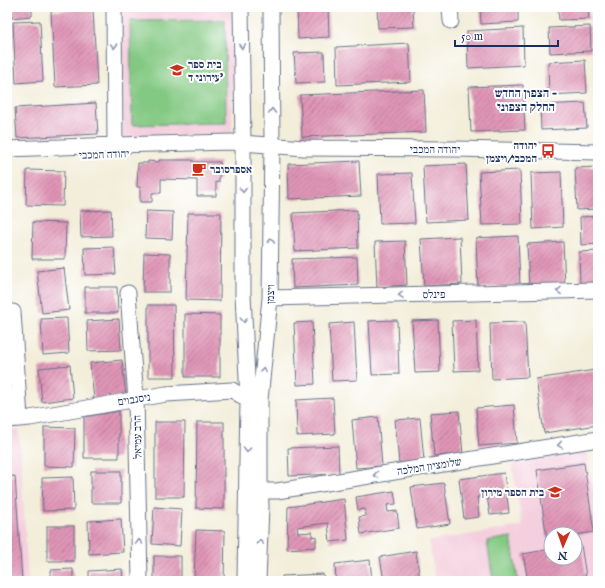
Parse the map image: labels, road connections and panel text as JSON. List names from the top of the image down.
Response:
{
  "streets": {
    "street": [
      "יהודה המכבי",
      "ויצמן",
      "פינלס",
      "ניסנבוים",
      "הרב עמיאל",
      "שלומציון המלכה"
    ]
  },
  "crossings": [
    ["יהודה המכבי", "ויצמן"],
    ["ויצמן", "פינלס"],
    ["ויצמן", "ניסנבוים"],
    ["ויצמן", "שלומציון המלכה"],
    ["ניסנבוים", "הרב עמיאל"]
  ],
  "one_way": ["פינלס", "הרב עמיאל", "שלומציון המלכה"],
  "districts": ["הצפון החדש - החלק הצפוני"],
  "places": {
    "school or university": ["בית ספר עירוני ד'", "בית הספר מירון"],
    "bus stop": ["יהודה המכבי/ויצמן"],
    "cafe": ["אספרסובר"]
  },
  "scale_bar": "50 m",
  "north": "bottom"
}
